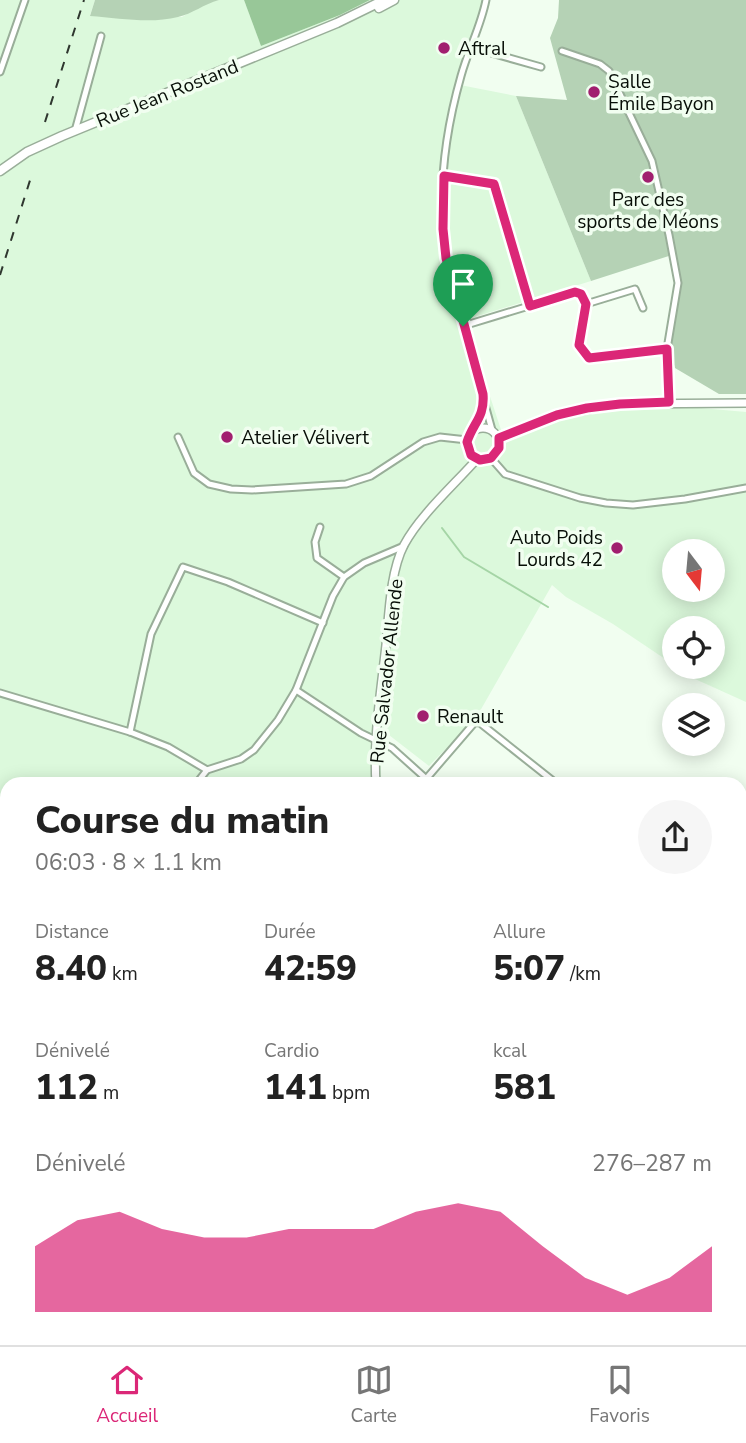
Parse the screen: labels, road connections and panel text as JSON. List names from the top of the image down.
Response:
{
  "streets": {
    "main road": ["Rue Jean Rostand"],
    "street": ["Rue Salvador Allende"]
  },
  "places": [
    "Aftral",
    "Salle Émile Bayon",
    "Parc des sports de Méons",
    "Atelier Vélivert",
    "Auto Poids Lourds 42",
    "Renault"
  ],
  "north": "bottom",
  "page": {
    "heading": ["Course du matin", "06:03 · 8 × 1.1 km"],
    "stats": [
      ["Distance", "8.40 km"],
      ["Durée", "42:59"],
      ["Allure", "5:07 /km"],
      ["Dénivelé", "112 m"],
      ["Cardio", "141 bpm"],
      ["kcal", "581"]
    ],
    "chart": ["Dénivelé", "276–287 m"],
    "tabs": ["Accueil", "Carte", "Favoris"]
  }
}
